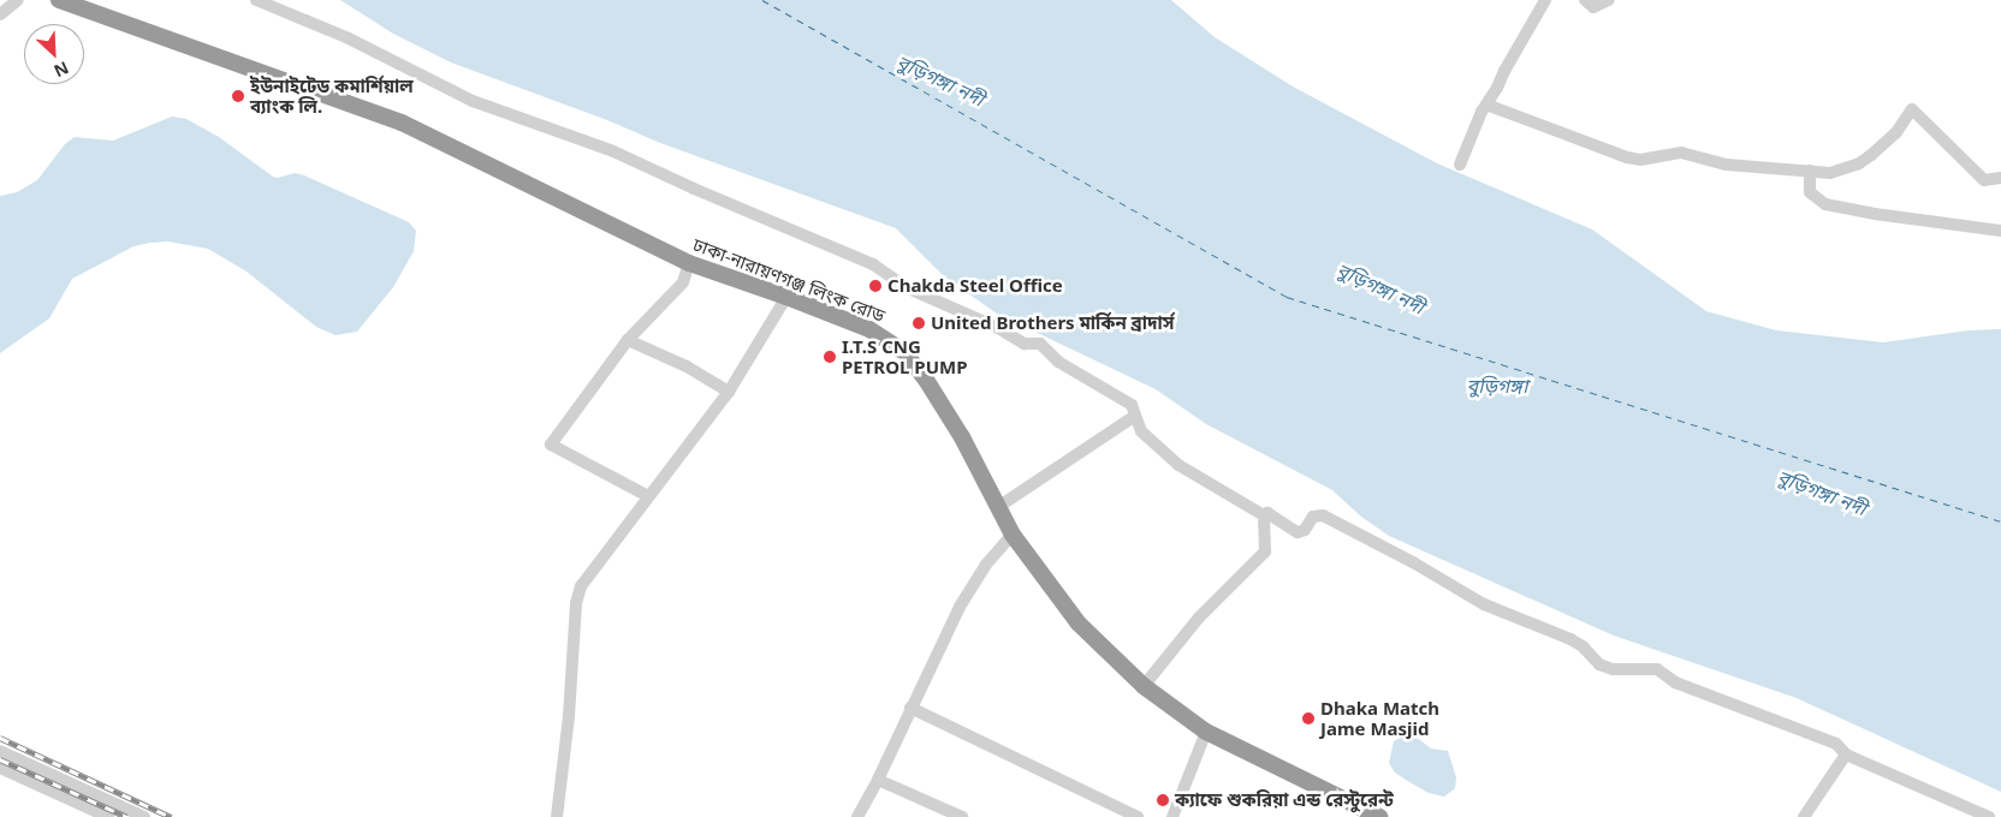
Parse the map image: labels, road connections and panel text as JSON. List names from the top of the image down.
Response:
{
  "streets": {
    "highway": ["ঢাকা-নারায়ণগঞ্জ লিংক রোড"]
  },
  "water": ["বুড়িগঙ্গা নদী", "বুড়িগঙ্গা"],
  "places": [
    "ইউনাইটেড কমার্শিয়াল ব্যাংক লি.",
    "Chakda Steel Office",
    "United Brothers মার্কিন ব্রাদার্স",
    "I.T.S CNG PETROL PUMP",
    "Dhaka Match Jame Masjid",
    "ক্যাফে শুকরিয়া এন্ড রেস্টুরেন্ট"
  ],
  "north": "bottom right"
}
